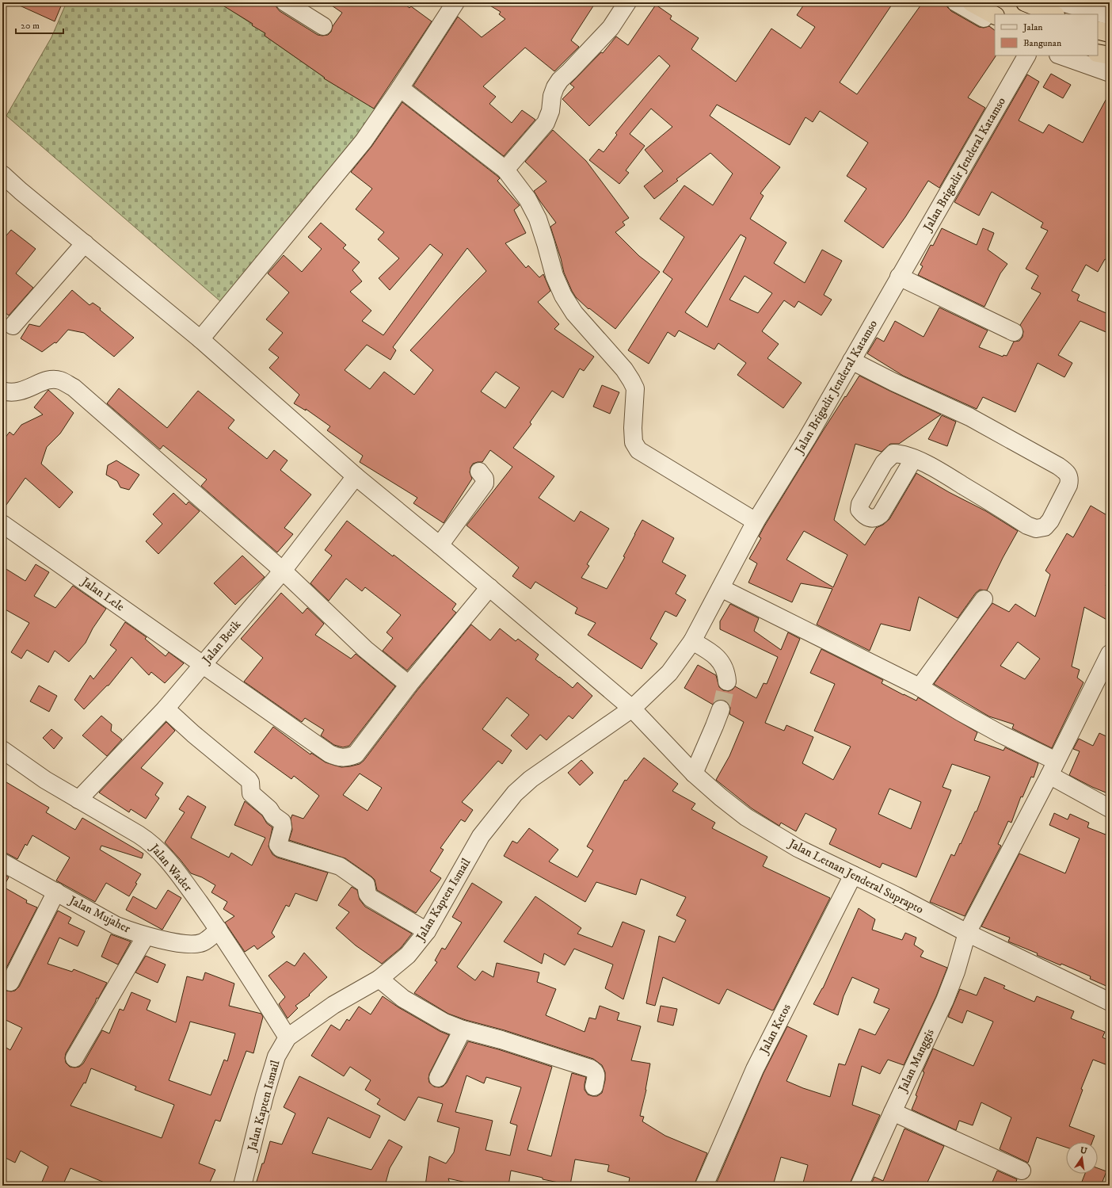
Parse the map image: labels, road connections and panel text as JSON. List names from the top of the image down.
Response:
{
  "streets": {
    "street": [
      "Jalan Brigadir Jenderal Katamso",
      "Jalan Lele",
      "Jalan Betik",
      "Jalan Wader",
      "Jalan Letnan Jenderal Suprapto",
      "Jalan Kapten Ismail",
      "Jalan Mujaher",
      "Jalan Ketos",
      "Jalan Manggis"
    ]
  },
  "crossings": [
    ["Jalan Brigadir Jenderal Katamso", "Jalan Letnan Jenderal Suprapto"],
    ["Jalan Brigadir Jenderal Katamso", "Jalan Kapten Ismail"],
    ["Jalan Lele", "Jalan Betik"],
    ["Jalan Lele", "Jalan Letnan Jenderal Suprapto"],
    ["Jalan Betik", "Jalan Wader"],
    ["Jalan Betik", "Jalan Letnan Jenderal Suprapto"],
    ["Jalan Wader", "Jalan Kapten Ismail"],
    ["Jalan Wader", "Jalan Mujaher"],
    ["Jalan Letnan Jenderal Suprapto", "Jalan Kapten Ismail"],
    ["Jalan Letnan Jenderal Suprapto", "Jalan Ketos"],
    ["Jalan Letnan Jenderal Suprapto", "Jalan Manggis"]
  ],
  "legend": ["Jalan", "Bangunan"],
  "scale_bar": "20 m",
  "north": "top"
}
